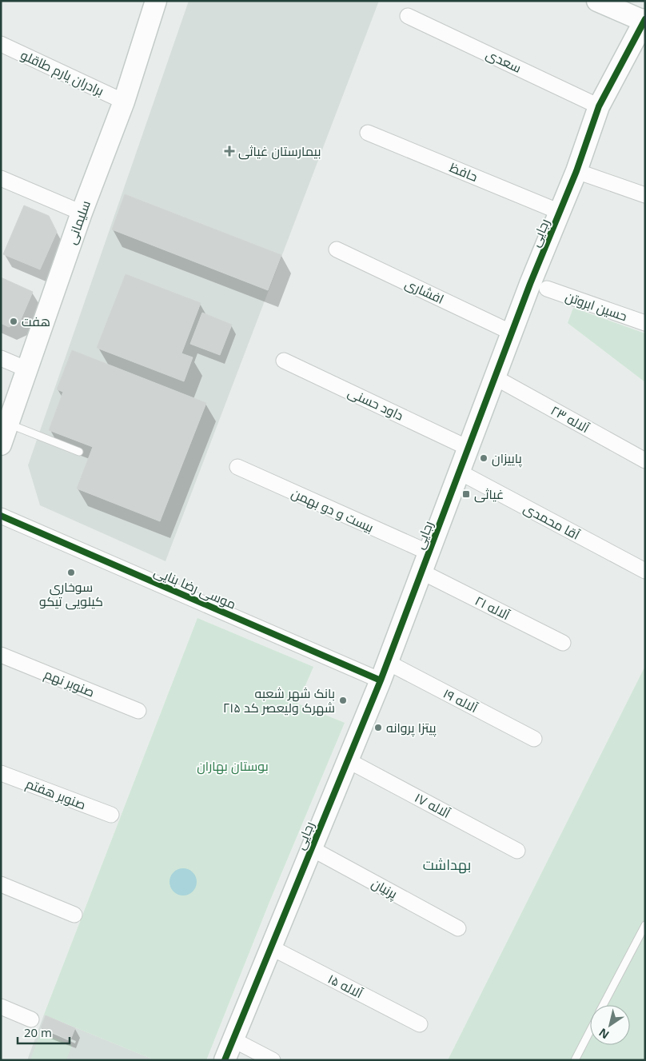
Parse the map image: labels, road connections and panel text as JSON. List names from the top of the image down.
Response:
{
  "streets": {
    "street": [
      "سعدی",
      "برادران یارم طاقلو",
      "حافظ",
      "سلیمانی",
      "رجایی",
      "افشاری",
      "حسین ابروتن",
      "داود حسنی",
      "آلاله ۲۳",
      "بیست و دو بهمن",
      "آقا محمدی",
      "موسی رضا بنایی",
      "آلاله ۲۱",
      "صنوبر نهم",
      "آلاله ۱۹",
      "صنوبر هفتم",
      "آلاله ۱۷",
      "پرنیان",
      "آلاله ۱۵"
    ]
  },
  "crossings": [
    ["سعدی", "رجایی"],
    ["برادران یارم طاقلو", "سلیمانی"],
    ["حافظ", "رجایی"],
    ["رجایی", "افشاری"],
    ["رجایی", "داود حسنی"],
    ["رجایی", "آلاله ۲۳"],
    ["رجایی", "بیست و دو بهمن"],
    ["رجایی", "آقا محمدی"],
    ["رجایی", "موسی رضا بنایی"],
    ["رجایی", "آلاله ۲۱"],
    ["رجایی", "آلاله ۱۹"],
    ["رجایی", "آلاله ۱۷"],
    ["رجایی", "پرنیان"],
    ["رجایی", "آلاله ۱۵"],
    ["موسی رضا بنایی", "آلاله ۱۹"]
  ],
  "districts": ["بهداشت"],
  "parks": ["بوستان بهاران"],
  "places": {
    "health": ["بیمارستان غیاثی"],
    "other": [
      "هفت",
      "پاییزان",
      "سوخاری کیلویی تیکو",
      "بانک شهر شعبه شهرک ولیعصر کد ۲۱۵",
      "پیتزا پروانه"
    ],
    "transit": ["غیاثی"]
  },
  "scale_bar": "20 m",
  "north": "bottom left"
}
